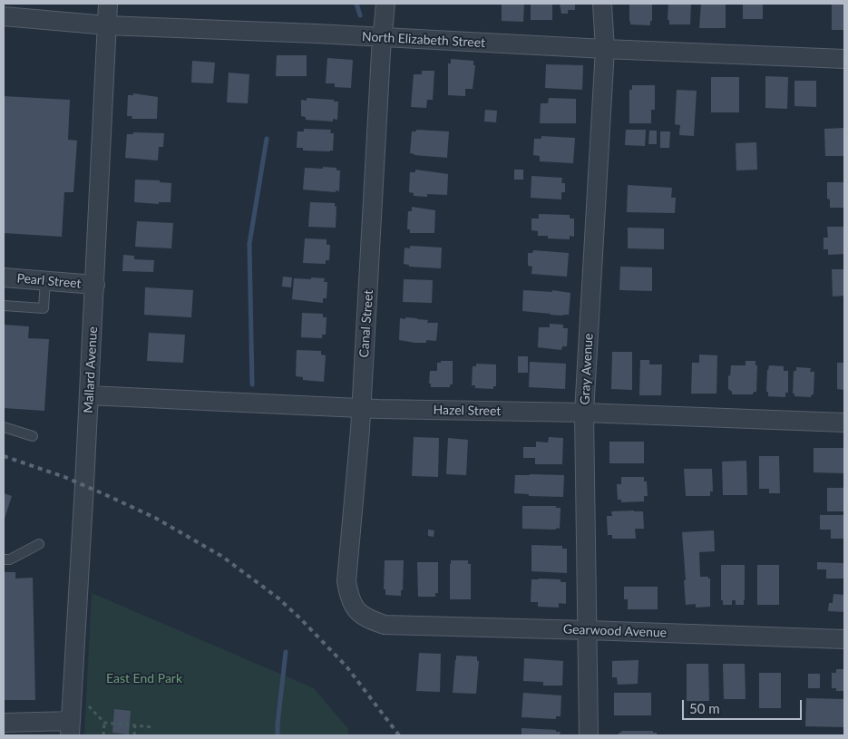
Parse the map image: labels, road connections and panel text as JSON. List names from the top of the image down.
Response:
{
  "streets": {
    "street": [
      "North Elizabeth Street",
      "Pearl Street",
      "Canal Street",
      "Gray Avenue",
      "Mallard Avenue",
      "Hazel Street",
      "Gearwood Avenue"
    ]
  },
  "crossings": [
    ["North Elizabeth Street", "Canal Street"],
    ["North Elizabeth Street", "Gray Avenue"],
    ["North Elizabeth Street", "Mallard Avenue"],
    ["Pearl Street", "Mallard Avenue"],
    ["Canal Street", "Hazel Street"],
    ["Canal Street", "Gearwood Avenue"],
    ["Gray Avenue", "Hazel Street"],
    ["Gray Avenue", "Gearwood Avenue"],
    ["Mallard Avenue", "Hazel Street"]
  ],
  "parks": ["East End Park"],
  "scale_bar": "50 m"
}
